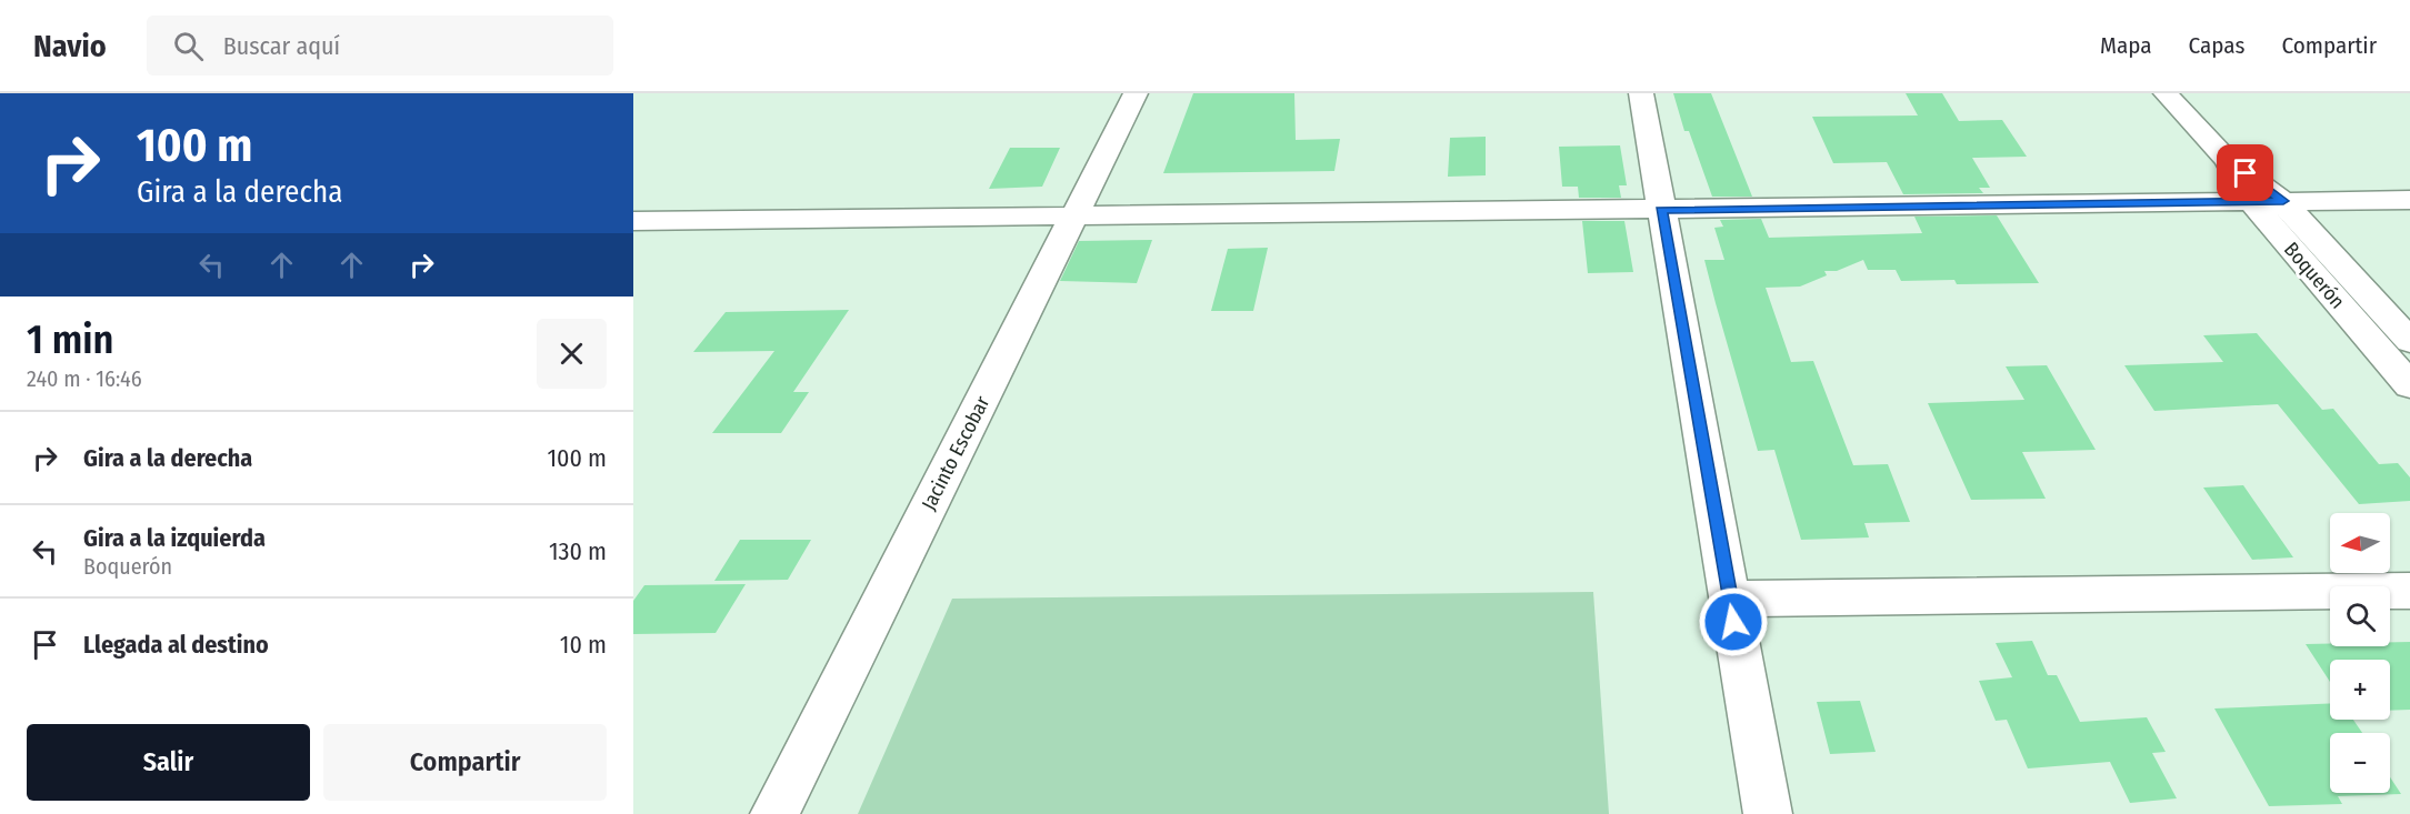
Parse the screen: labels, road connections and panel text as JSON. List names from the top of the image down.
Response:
{
  "streets": {
    "street": ["Boquerón", "Jacinto Escobar"]
  },
  "north": "left",
  "page": {
    "header": "Navio",
    "search": "Buscar aquí",
    "nav": ["Mapa", "Capas", "Compartir"],
    "turn": ["100 m", "Gira a la derecha"],
    "heading": ["1 min", "240 m · 16:46"],
    "list": [
      {
        "name": "Gira a la derecha",
        "value": "100 m"
      },
      {
        "name": "Gira a la izquierda",
        "note": "Boquerón",
        "value": "130 m"
      },
      {
        "name": "Llegada al destino",
        "value": "10 m"
      }
    ],
    "map_buttons": ["+", "−"],
    "buttons": ["Salir", "Compartir"]
  }
}
